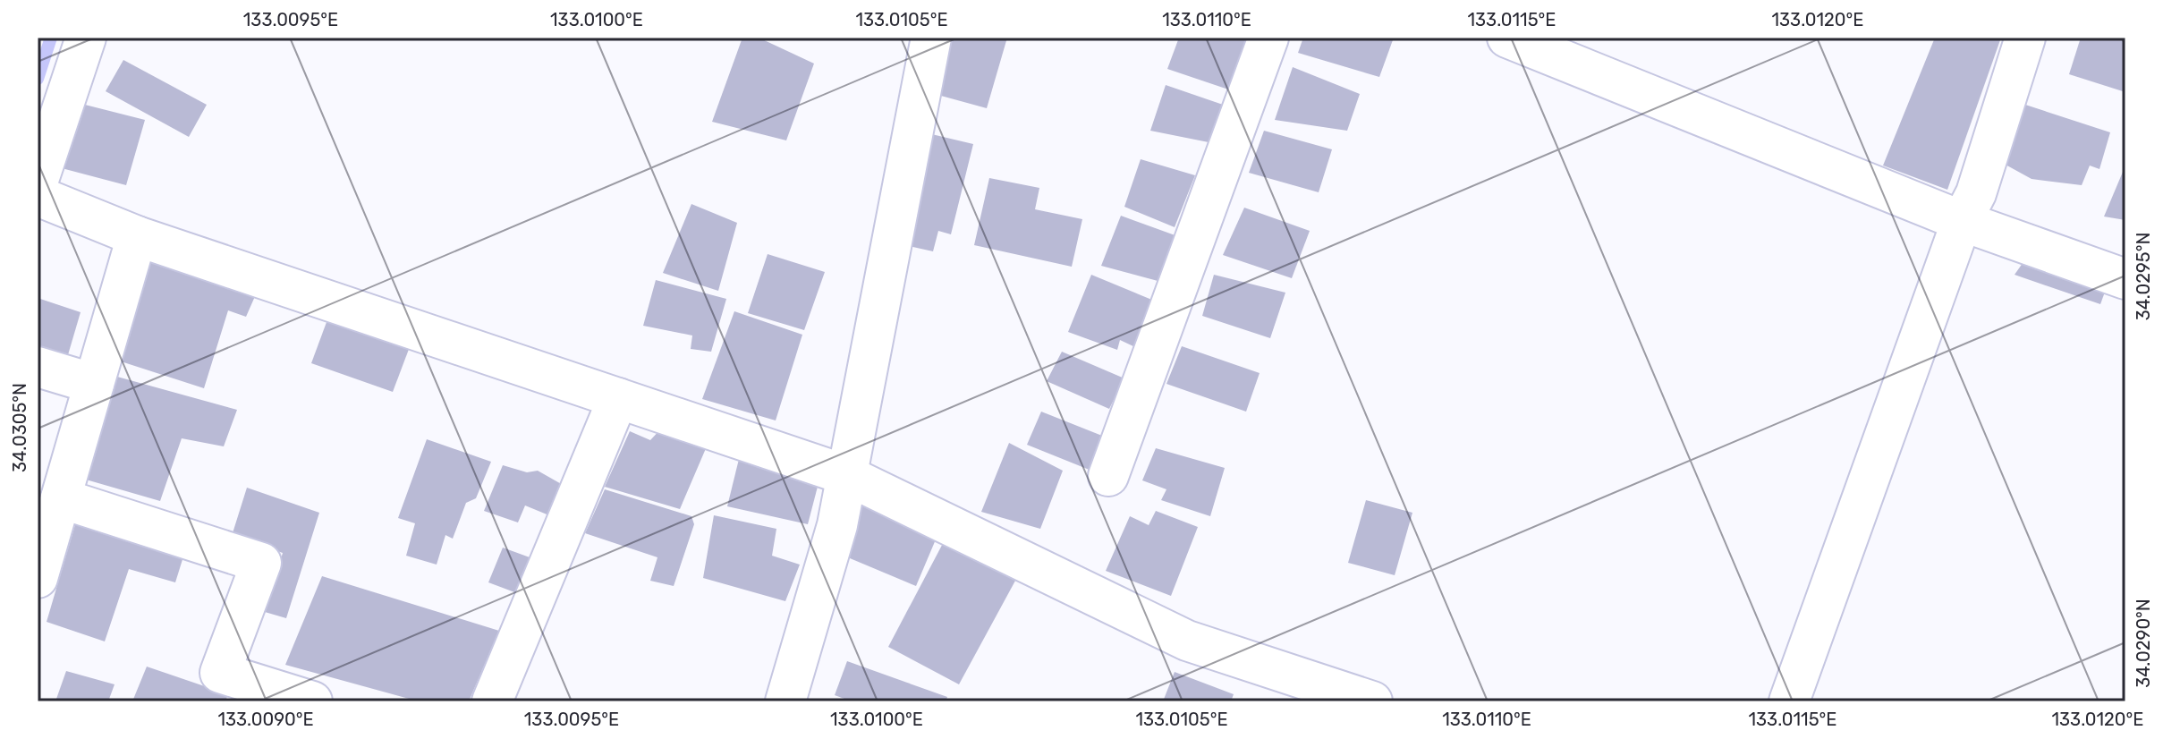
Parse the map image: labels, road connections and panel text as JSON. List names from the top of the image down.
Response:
{
  "coordinates": [
    "133.0095°E",
    "133.0100°E",
    "133.0105°E",
    "133.0110°E",
    "133.0115°E",
    "133.0120°E",
    "34.0295°N",
    "34.0305°N",
    "34.0290°N",
    "133.0090°E"
  ]
}
